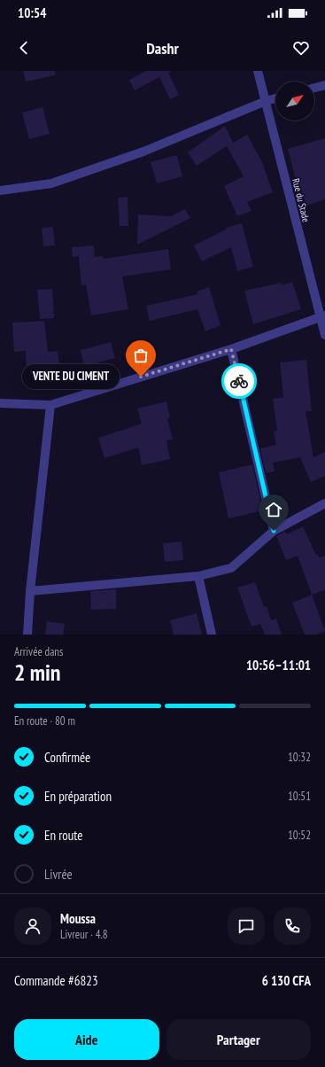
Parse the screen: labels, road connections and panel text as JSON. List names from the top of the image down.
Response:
{
  "streets": {
    "street": ["Rue du Stade"]
  },
  "places": ["VENTE DU CIMENT"],
  "north": "top right",
  "page": {
    "status": "10:54",
    "header": "Dashr",
    "bubble": "VENTE DU CIMENT",
    "heading": ["2 min", "Arrivée dans", "10:56–11:01"],
    "panel": [
      "Moussa",
      "Livreur · 4.8",
      "Commande #6823",
      "6 130 CFA"
    ],
    "bar": "En route · 80 m",
    "list": [
      ["Confirmée", "10:32"],
      ["En préparation", "10:51"],
      ["En route", "10:52"],
      "Livrée"
    ],
    "buttons": ["Aide", "Partager"]
  }
}
